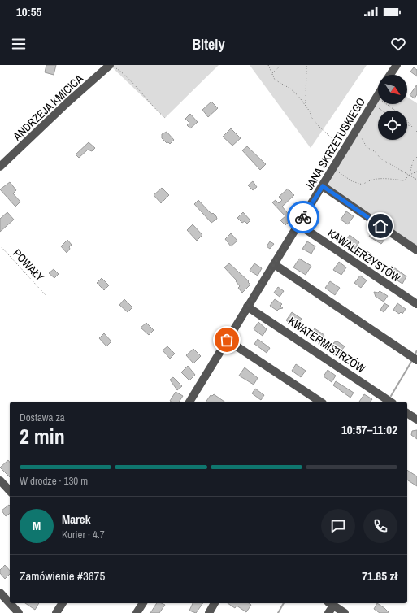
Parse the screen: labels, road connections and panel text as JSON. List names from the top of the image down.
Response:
{
  "streets": {
    "street": [
      "ANDRZEJA KMICICA",
      "JANA SKRZETUSKIEGO",
      "KAWALERZYSTÓW",
      "KWATERMISTRZÓW"
    ],
    "path": ["POWAŁY"]
  },
  "crossings": [
    ["JANA SKRZETUSKIEGO", "KAWALERZYSTÓW"],
    ["JANA SKRZETUSKIEGO", "KWATERMISTRZÓW"]
  ],
  "north": "bottom right",
  "page": {
    "status": "10:55",
    "header": "Bitely",
    "heading": ["2 min", "Dostawa za", "10:57–11:02"],
    "panel": [
      "Marek",
      "Kurier · 4.7",
      "Zamówienie #3675",
      "71.85 zł"
    ],
    "bar": "W drodze · 130 m",
    "round": "M"
  }
}
